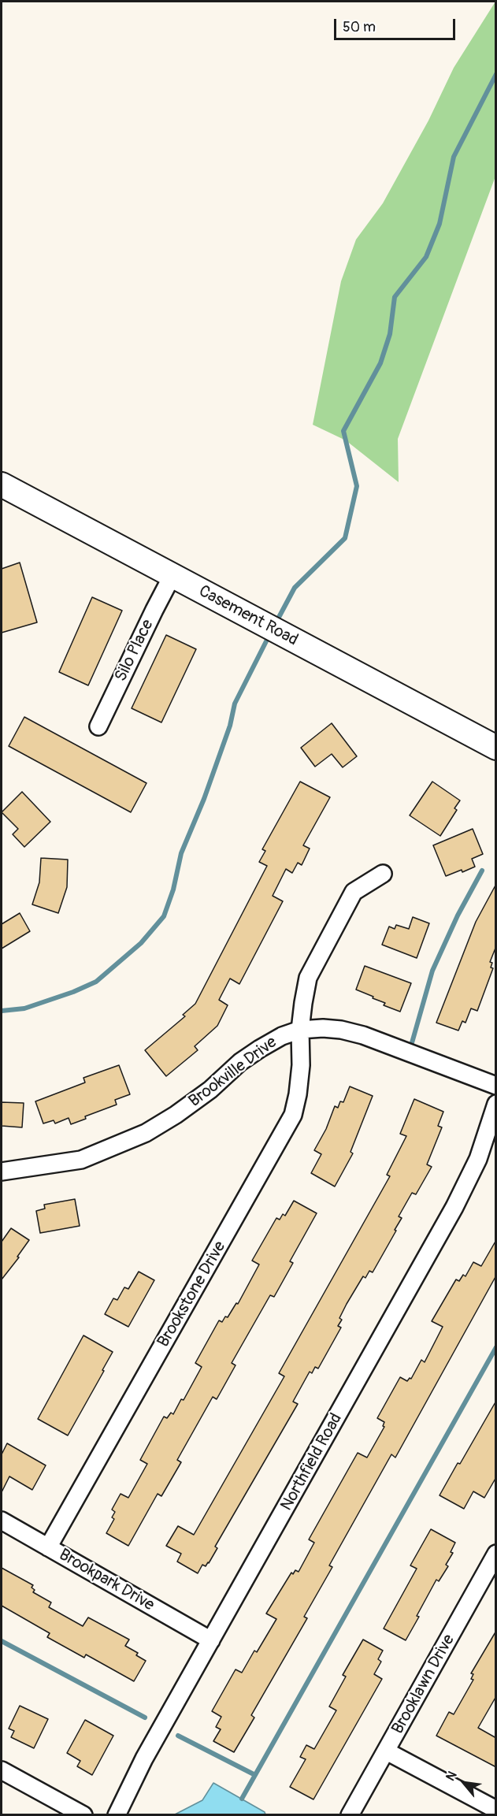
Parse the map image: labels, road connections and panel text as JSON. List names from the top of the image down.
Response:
{
  "streets": {
    "street": [
      "Casement Road",
      "Silo Place",
      "Brookville Drive",
      "Brookstone Drive",
      "Northfield Road",
      "Brookpark Drive",
      "Brooklawn Drive"
    ]
  },
  "crossings": [
    ["Casement Road", "Silo Place"],
    ["Brookville Drive", "Brookstone Drive"],
    ["Brookstone Drive", "Brookpark Drive"],
    ["Northfield Road", "Brookpark Drive"]
  ],
  "scale_bar": "50 m",
  "north": "top left"
}
